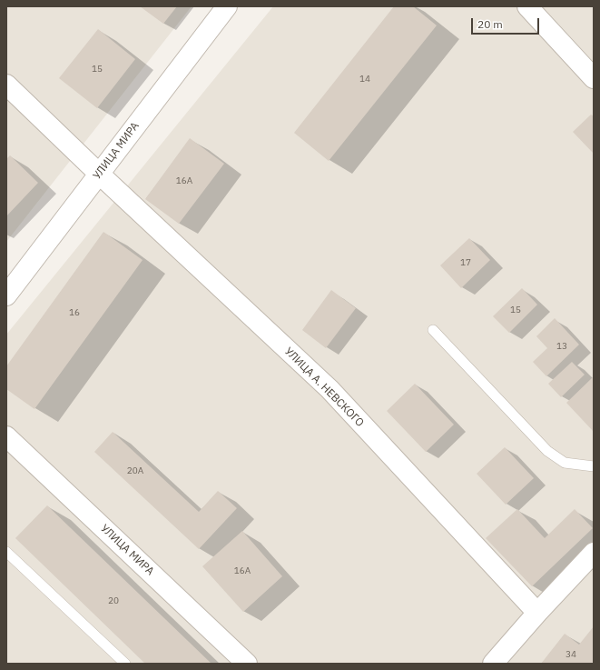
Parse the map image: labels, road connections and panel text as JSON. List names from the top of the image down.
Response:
{
  "streets": {
    "street": ["УЛИЦА МИРА", "УЛИЦА А. НЕВСКОГО"]
  },
  "crossings": [
    ["УЛИЦА МИРА", "УЛИЦА А. НЕВСКОГО"]
  ],
  "house_numbers": [
    "15",
    "14",
    "16А",
    "17",
    "15",
    "16",
    "13",
    "20А",
    "16А",
    "20",
    "34"
  ],
  "scale_bar": "20 m"
}
